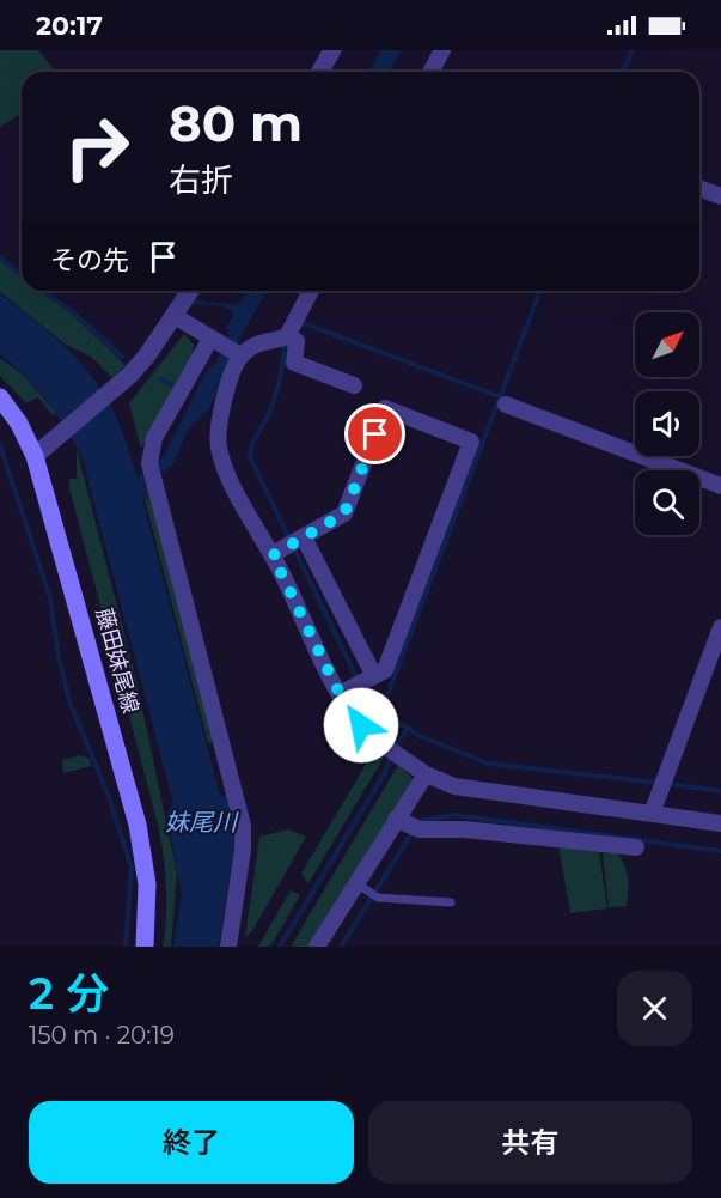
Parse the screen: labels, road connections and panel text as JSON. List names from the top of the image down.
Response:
{
  "streets": {
    "main road": ["藤田妹尾線"]
  },
  "water": ["妹尾川"],
  "north": "top right",
  "page": {
    "status": "20:17",
    "turn": ["80 m", "右折"],
    "then": "その先",
    "heading": ["2 分", "150 m · 20:19"],
    "buttons": ["終了", "共有"]
  }
}
